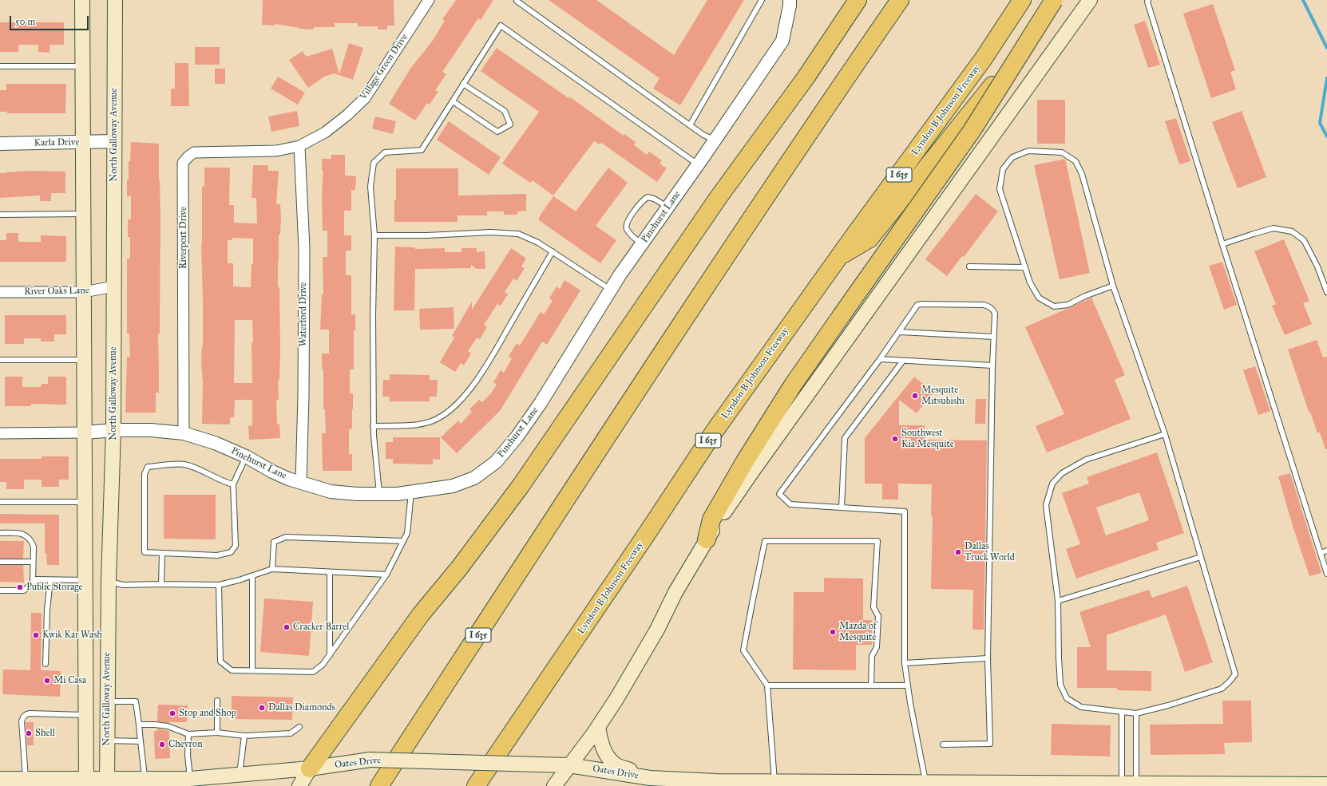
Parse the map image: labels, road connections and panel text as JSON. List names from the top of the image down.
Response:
{
  "streets": {
    "highway": ["Lyndon B Johnson Freeway", "I 635"],
    "main road": ["North Galloway Avenue", "Oates Drive"],
    "street": [
      "Village Green Drive",
      "Karla Drive",
      "Pinehurst Lane",
      "Riverport Drive",
      "River Oaks Lane",
      "Waterford Drive"
    ]
  },
  "crossings": [
    ["Village Green Drive", "Riverport Drive"],
    ["Village Green Drive", "Waterford Drive"],
    ["North Galloway Avenue", "Karla Drive"],
    ["North Galloway Avenue", "Pinehurst Lane"],
    ["North Galloway Avenue", "River Oaks Lane"],
    ["North Galloway Avenue", "Oates Drive"],
    ["Pinehurst Lane", "Riverport Drive"],
    ["Pinehurst Lane", "Waterford Drive"],
    ["Riverport Drive", "Waterford Drive"]
  ],
  "places": [
    "Mesquite Mitsubishi",
    "Southwest Kia Mesquite",
    "Dallas Truck World",
    "Public Storage",
    "Cracker Barrel",
    "Mazda of Mesquite",
    "Kwik Kar Wash",
    "Mi Casa",
    "Dallas Diamonds",
    "Stop and Shop",
    "Shell",
    "Chevron"
  ],
  "scale_bar": "50 m"
}
